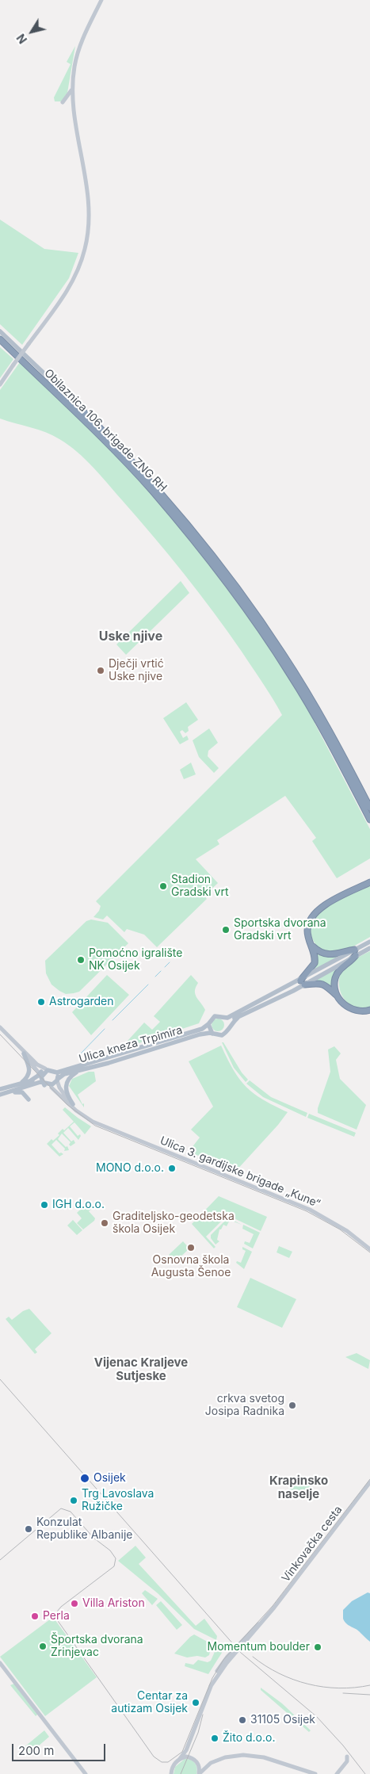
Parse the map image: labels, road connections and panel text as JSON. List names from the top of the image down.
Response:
{
  "streets": {
    "highway": ["Obilaznica 106. brigade ZNG RH"],
    "main road": ["Ulica kneza Trpimira", "Ulica 3. gardijske brigade „Kune“", "Vinkovačka cesta"]
  },
  "crossings": [
    ["Ulica kneza Trpimira", "Ulica 3. gardijske brigade „Kune“"]
  ],
  "districts": ["Uske njive", "Vijenac Kraljeve Sutjeske", "Krapinsko naselje"],
  "places": [
    "Dječji vrtić Uske njive",
    "Stadion Gradski vrt",
    "Sportska dvorana Gradski vrt",
    "Pomoćno igralište NK Osijek",
    "Astrogarden",
    "MONO d.o.o.",
    "IGH d.o.o.",
    "Graditeljsko-geodetska škola Osijek",
    "Osnovna škola Augusta Šenoe",
    "crkva svetog Josipa Radnika",
    "Osijek",
    "Trg Lavoslava Ružičke",
    "Konzulat Republike Albanije",
    "Villa Ariston",
    "Perla",
    "Športska dvorana Zrinjevac",
    "Momentum boulder",
    "Centar za autizam Osijek",
    "31105 Osijek",
    "Žito d.o.o."
  ],
  "scale_bar": "200 m",
  "north": "bottom left"
}
